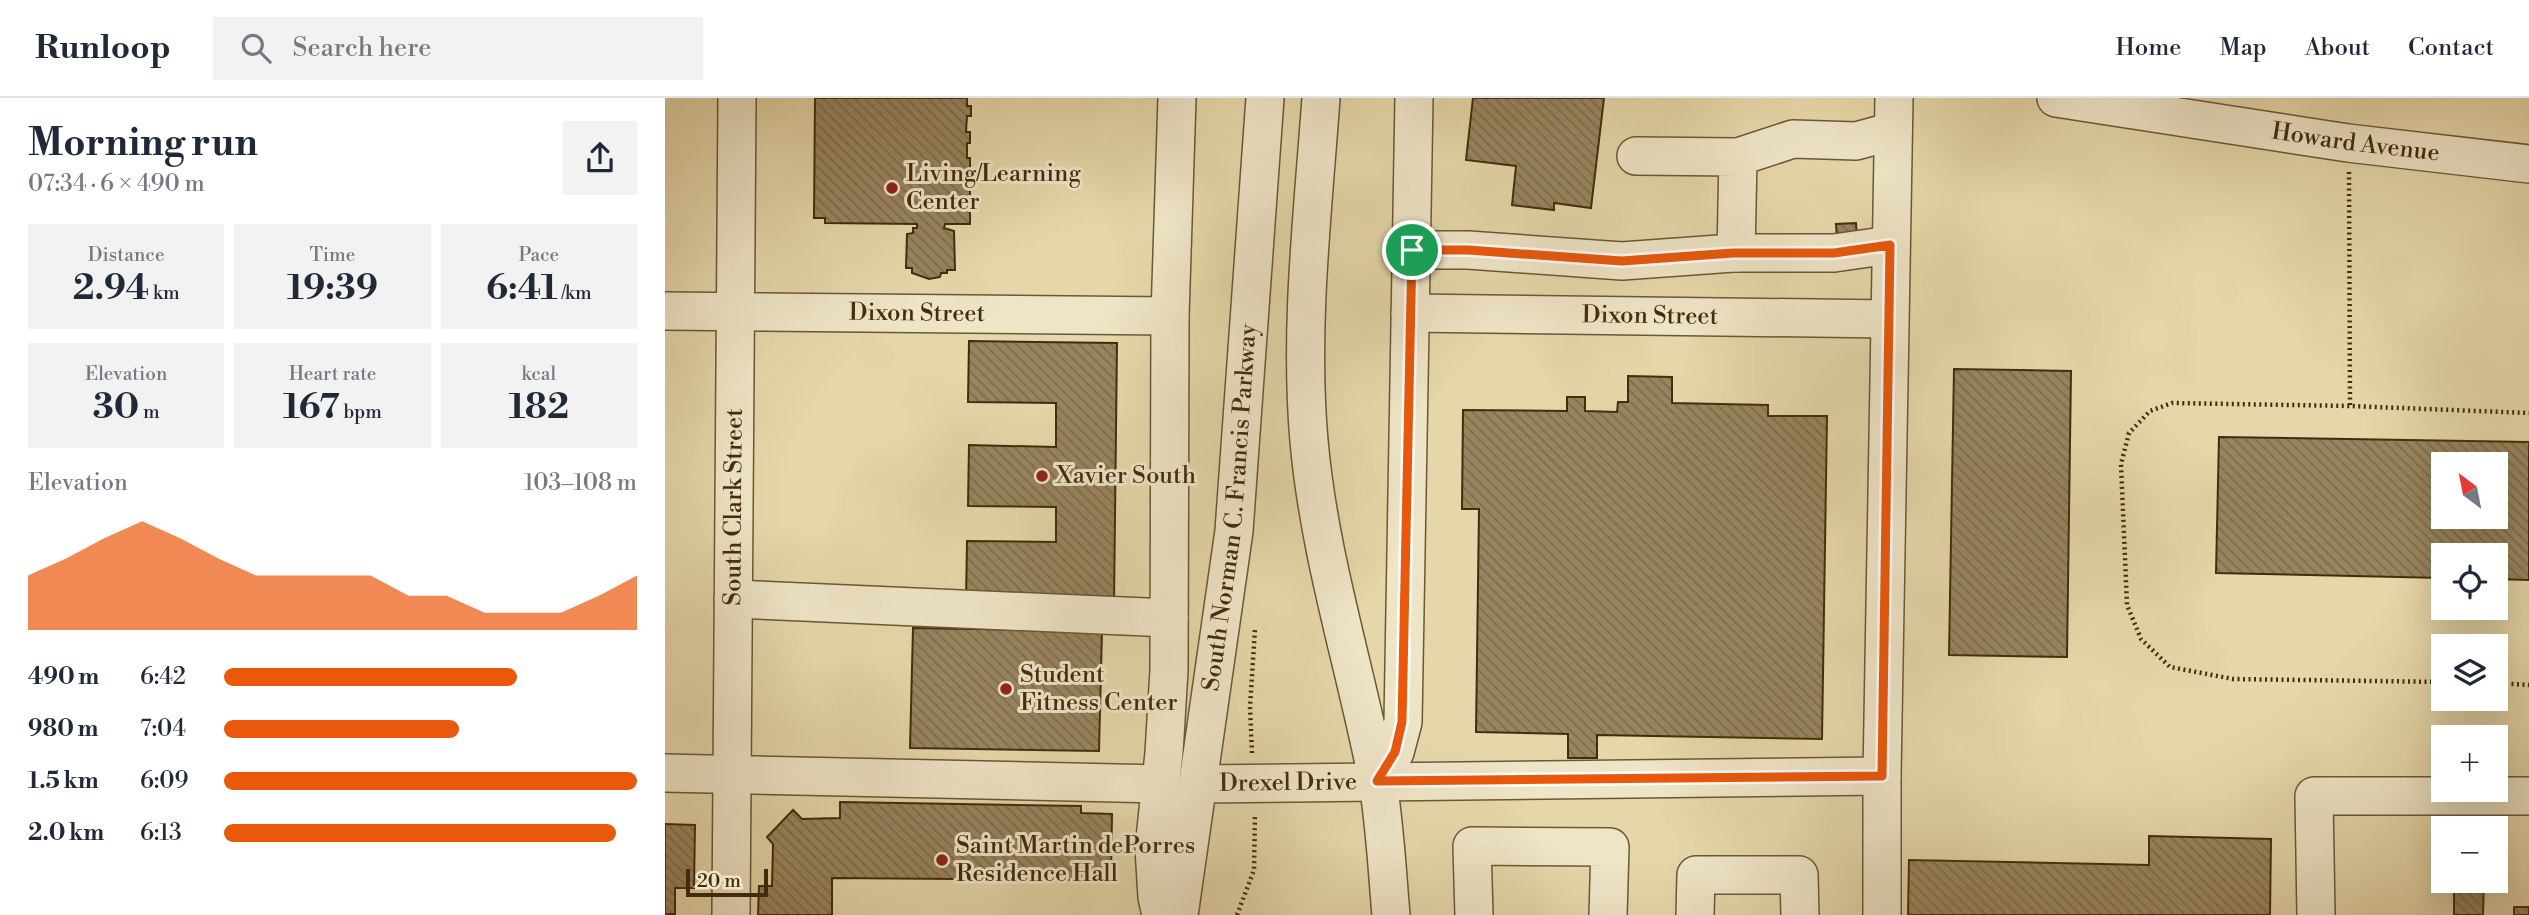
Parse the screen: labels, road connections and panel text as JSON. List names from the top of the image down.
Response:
{
  "streets": {
    "street": [
      "Howard Avenue",
      "Dixon Street",
      "South Clark Street",
      "South Norman C. Francis Parkway",
      "Drexel Drive"
    ]
  },
  "crossings": [
    ["Dixon Street", "South Clark Street"],
    ["Dixon Street", "South Norman C. Francis Parkway"],
    ["South Norman C. Francis Parkway", "Drexel Drive"]
  ],
  "places": [
    "Living/Learning Center",
    "Xavier South",
    "Student Fitness Center",
    "Saint Martin dePorres Residence Hall"
  ],
  "scale_bar": "20 m",
  "north": "top left",
  "page": {
    "header": "Runloop",
    "search": "Search here",
    "nav": [
      "Home",
      "Map",
      "About",
      "Contact"
    ],
    "heading": ["Morning run", "07:34 · 6 × 490 m"],
    "stats": [
      ["Distance", "2.94 km"],
      ["Time", "19:39"],
      ["Pace", "6:41 /km"],
      ["Elevation", "30 m"],
      ["Heart rate", "167 bpm"],
      ["kcal", "182"]
    ],
    "map_buttons": ["+", "−"],
    "chart": ["Elevation", "103–108 m"],
    "list": [
      {
        "name": "490 m",
        "note": "6:42"
      },
      {
        "name": "980 m",
        "note": "7:04"
      },
      {
        "name": "1.5 km",
        "note": "6:09"
      },
      {
        "name": "2.0 km",
        "note": "6:13"
      }
    ],
    "scale": "20 m"
  }
}
